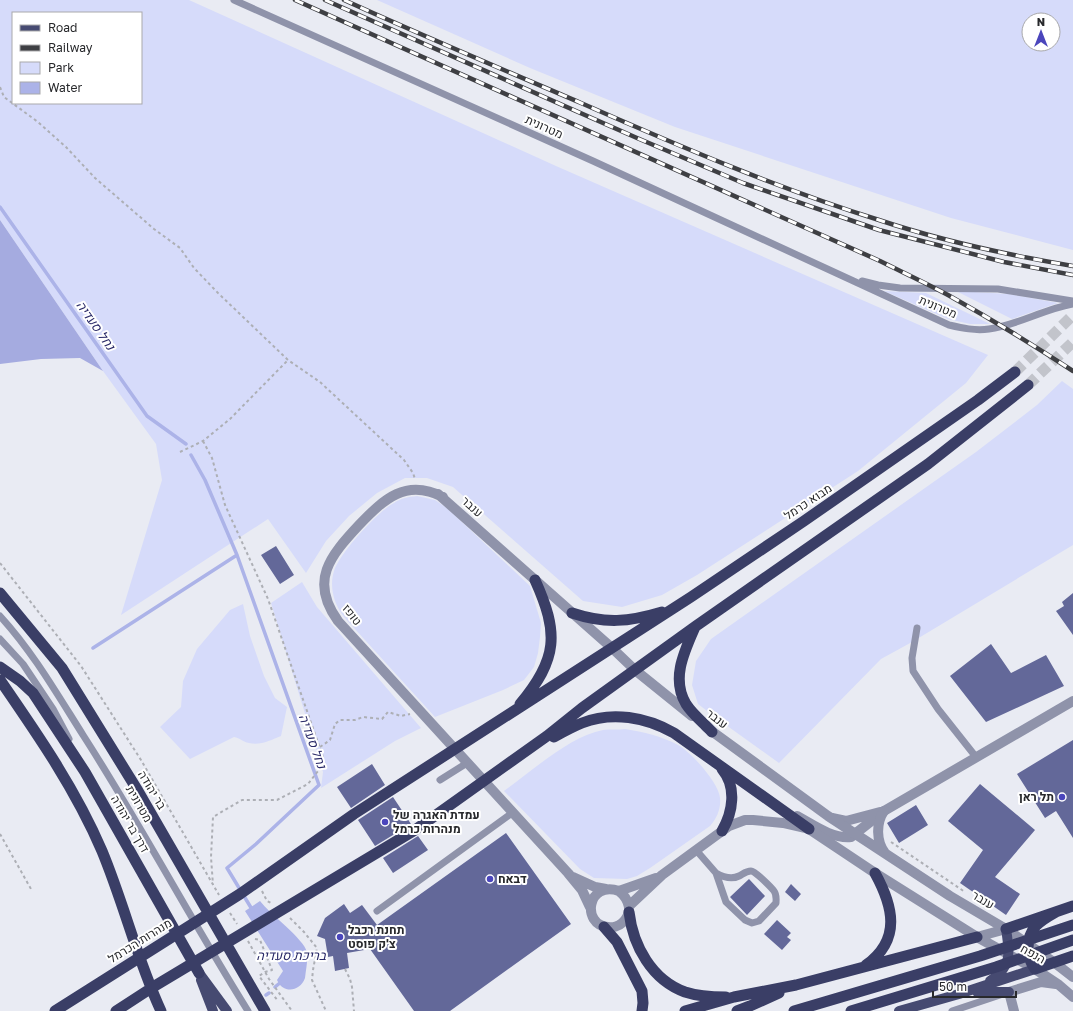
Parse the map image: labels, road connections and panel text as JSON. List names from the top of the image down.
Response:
{
  "streets": {
    "highway": [
      "מבוא כרמל",
      "בר יהודה",
      "דרך בר יהודה",
      "מנהרות הכרמל"
    ],
    "street": ["ענבר", "טופז", "הנפח"],
    "lane": ["מטרונית"]
  },
  "crossings": [
    ["מבוא כרמל", "ענבר"],
    ["מבוא כרמל", "מנהרות הכרמל"],
    ["ענבר", "טופז"],
    ["ענבר", "הנפח"]
  ],
  "water": ["נחל סעדיה", "בריכת סעדיה"],
  "places": [
    "תל ראן",
    "עמדת האגרה של מנהרות כרמל",
    "דבאח",
    "תחנת רכבל צ'ק פוסט"
  ],
  "legend": [
    "Road",
    "Railway",
    "Park",
    "Water"
  ],
  "scale_bar": "50 m",
  "north": "top"
}
